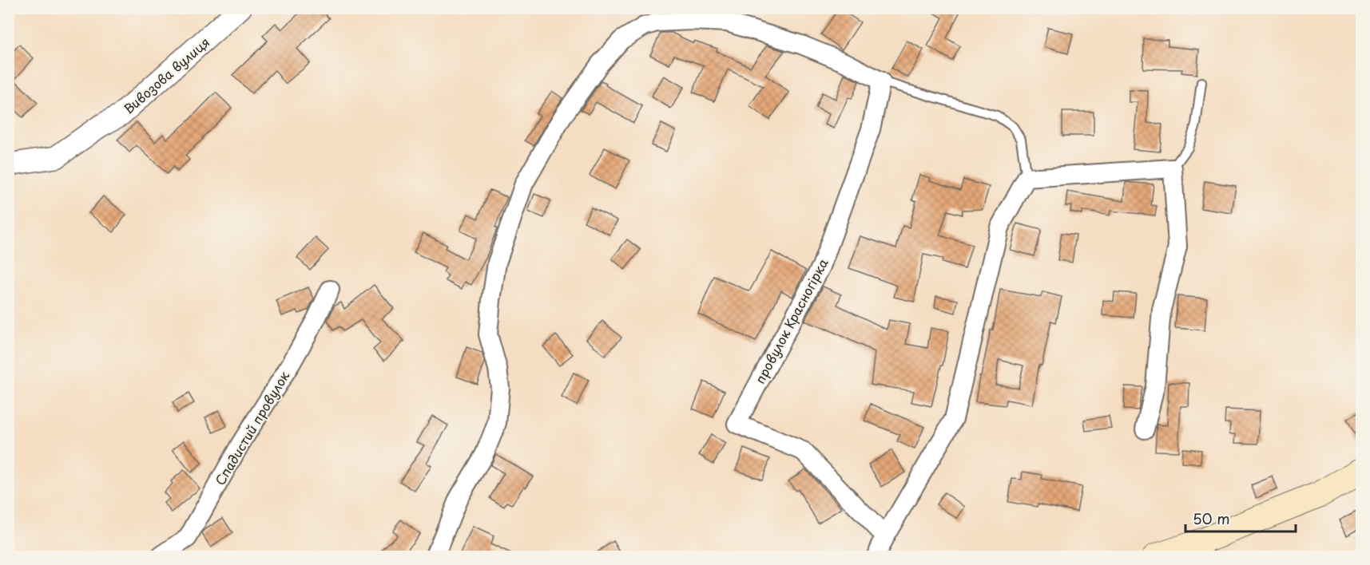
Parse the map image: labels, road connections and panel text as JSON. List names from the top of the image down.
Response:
{
  "streets": {
    "street": ["Вивозова вулиця", "провулок Красногірка", "Спадистий провулок"]
  },
  "scale_bar": "50 m"
}
